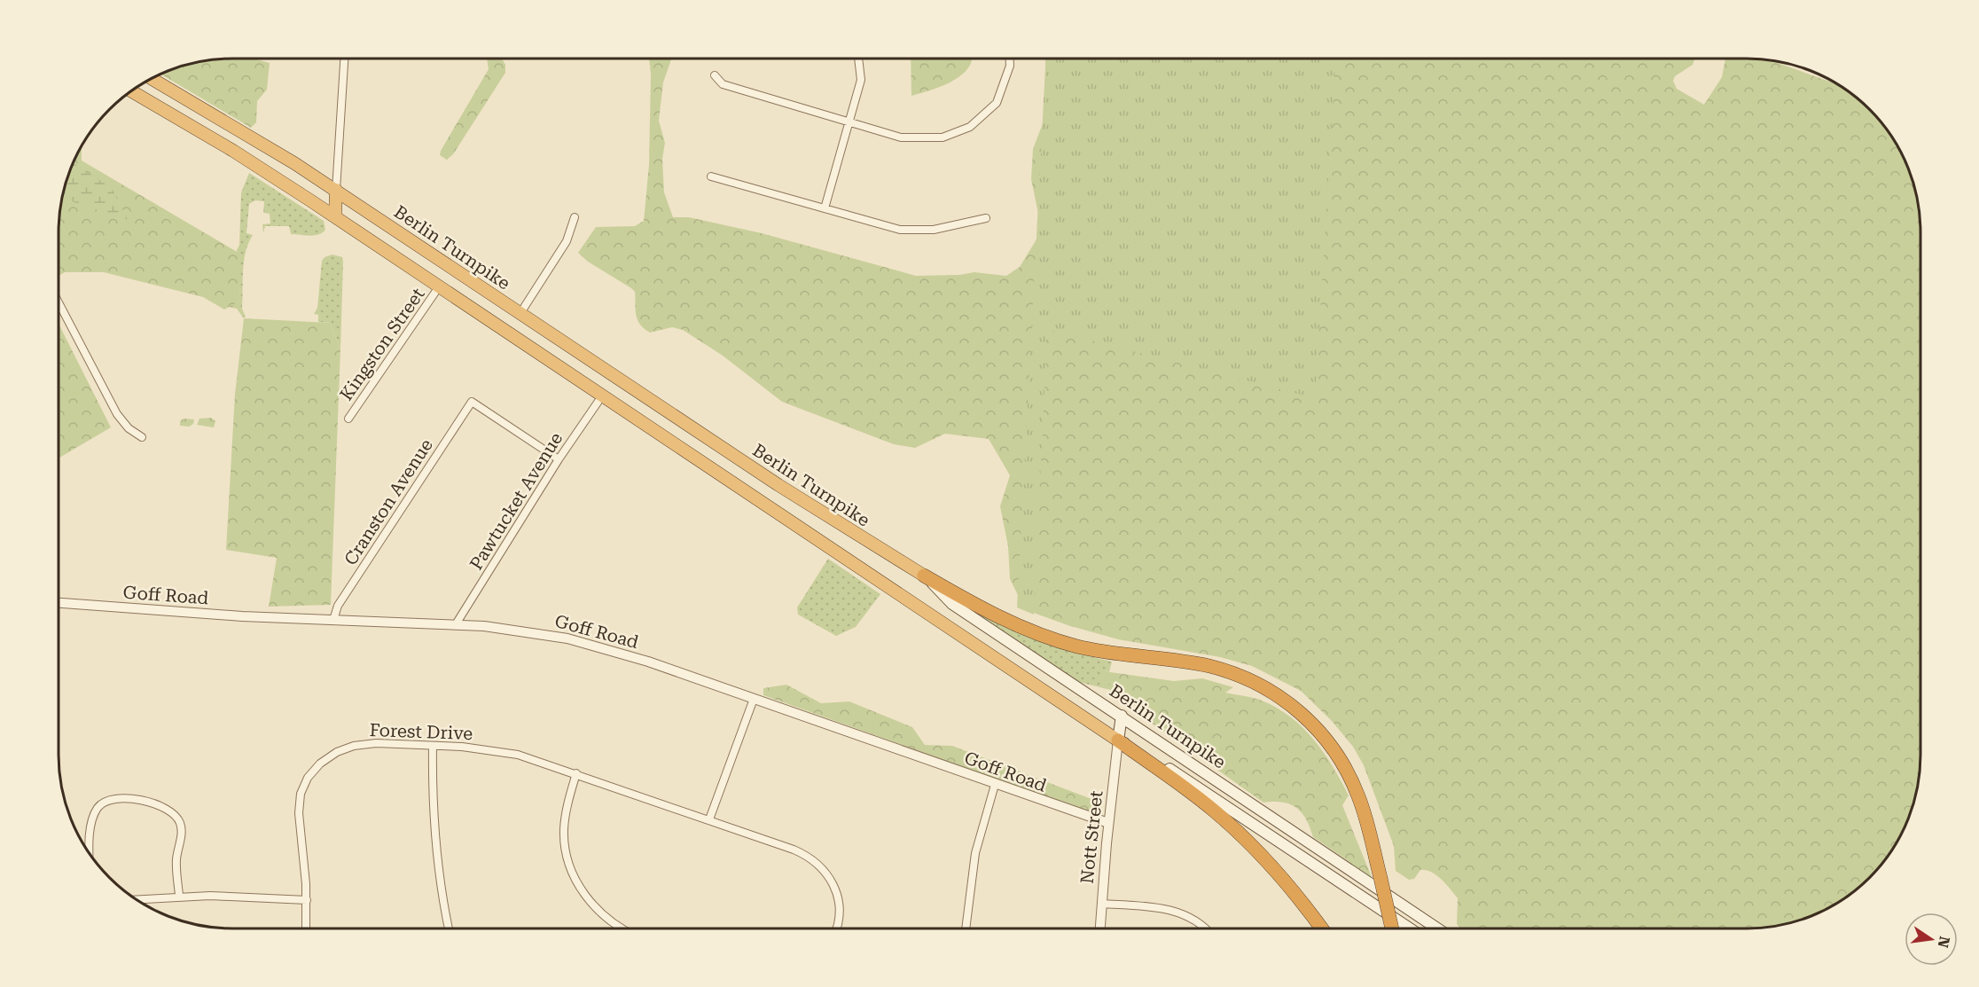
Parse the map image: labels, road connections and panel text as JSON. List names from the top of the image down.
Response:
{
  "streets": {
    "highway": ["Berlin Turnpike"],
    "street": [
      "Kingston Street",
      "Pawtucket Avenue",
      "Cranston Avenue",
      "Goff Road",
      "Forest Drive",
      "Nott Street"
    ]
  },
  "crossings": [
    ["Berlin Turnpike", "Kingston Street"],
    ["Berlin Turnpike", "Pawtucket Avenue"],
    ["Berlin Turnpike", "Nott Street"],
    ["Pawtucket Avenue", "Cranston Avenue"],
    ["Pawtucket Avenue", "Goff Road"],
    ["Cranston Avenue", "Goff Road"],
    ["Goff Road", "Nott Street"]
  ],
  "north": "right"
}
